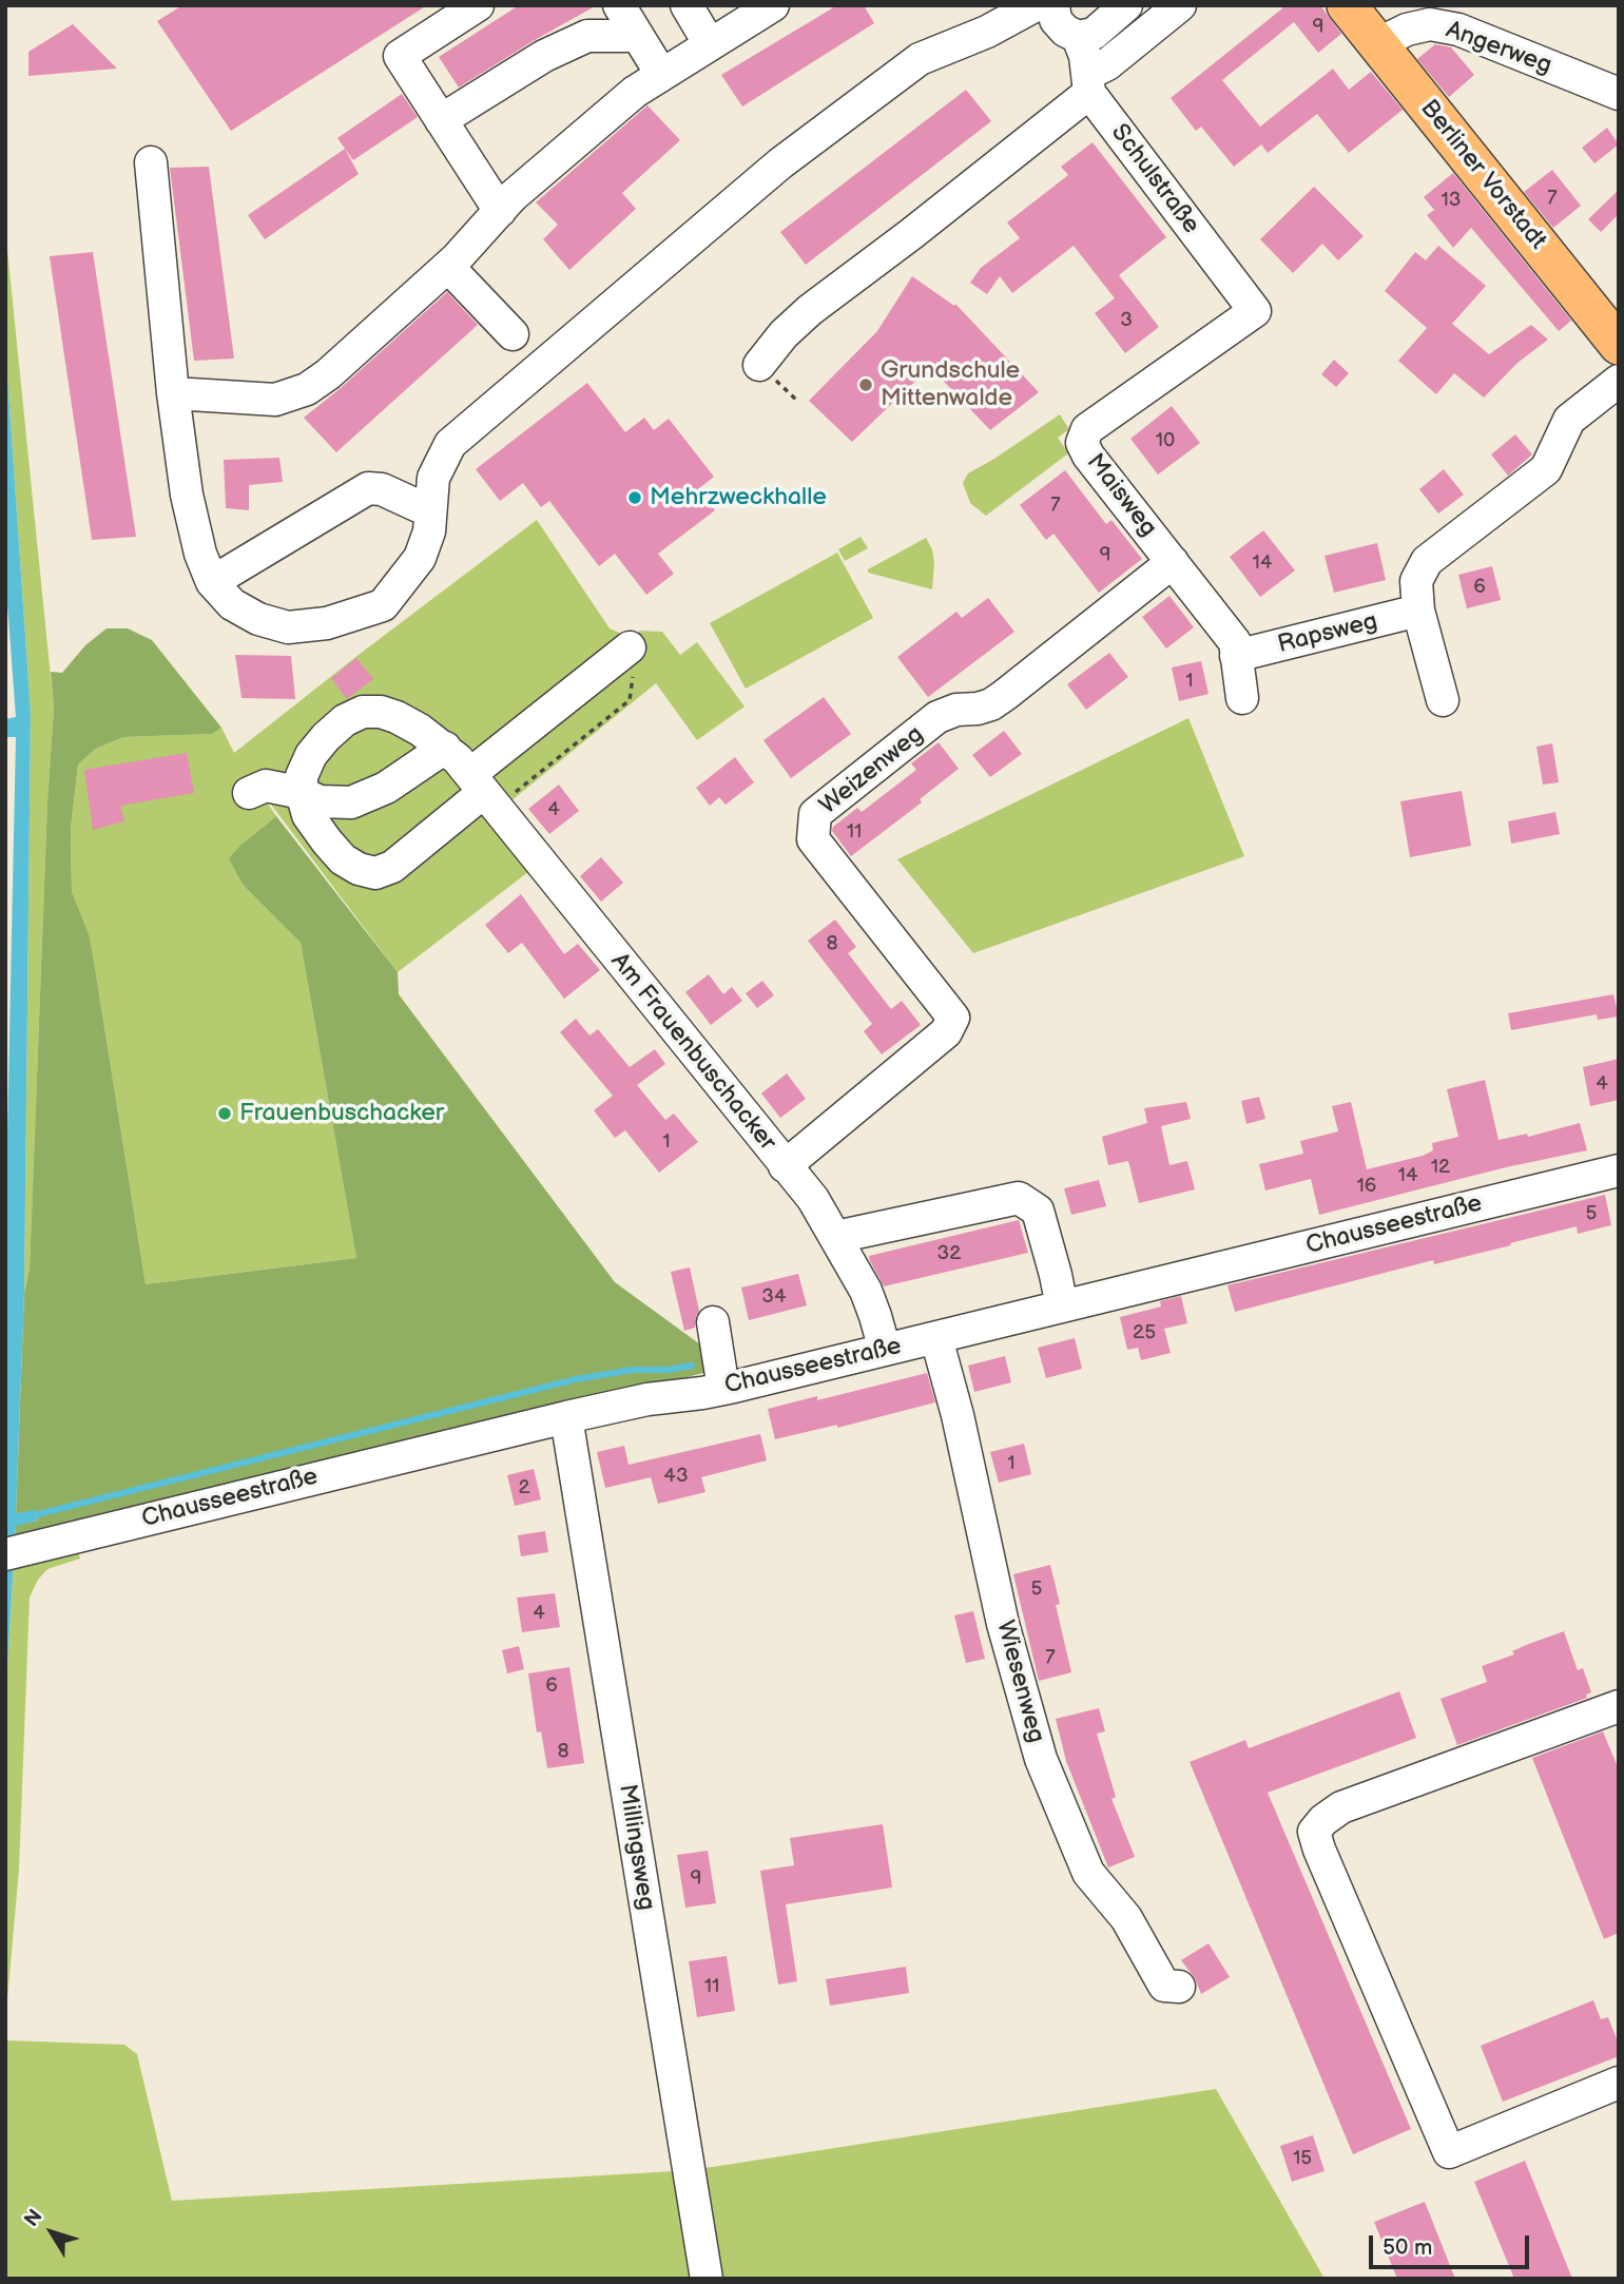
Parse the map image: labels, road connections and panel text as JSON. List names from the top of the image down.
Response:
{
  "streets": {
    "main road": ["Berliner Vorstadt"],
    "street": [
      "Angerweg",
      "Schulstraße",
      "Maisweg",
      "Rapsweg",
      "Weizenweg",
      "Am Frauenbuschacker",
      "Chausseestraße",
      "Wiesenweg",
      "Millingsweg"
    ]
  },
  "crossings": [
    ["Angerweg", "Berliner Vorstadt"],
    ["Schulstraße", "Maisweg"],
    ["Maisweg", "Rapsweg"],
    ["Maisweg", "Weizenweg"],
    ["Weizenweg", "Am Frauenbuschacker"],
    ["Am Frauenbuschacker", "Chausseestraße"],
    ["Chausseestraße", "Wiesenweg"],
    ["Chausseestraße", "Millingsweg"]
  ],
  "places": ["Grundschule Mittenwalde", "Mehrzweckhalle", "Frauenbuschacker"],
  "house_numbers": [
    "9",
    "7",
    "13",
    "3",
    "10",
    "7",
    "9",
    "14",
    "6",
    "1",
    "4",
    "11",
    "8",
    "4",
    "1",
    "12",
    "14",
    "16",
    "5",
    "32",
    "34",
    "25",
    "1",
    "43",
    "2",
    "5",
    "4",
    "7",
    "6",
    "8",
    "9",
    "11",
    "15"
  ],
  "scale_bar": "50 m",
  "north": "top left"
}
